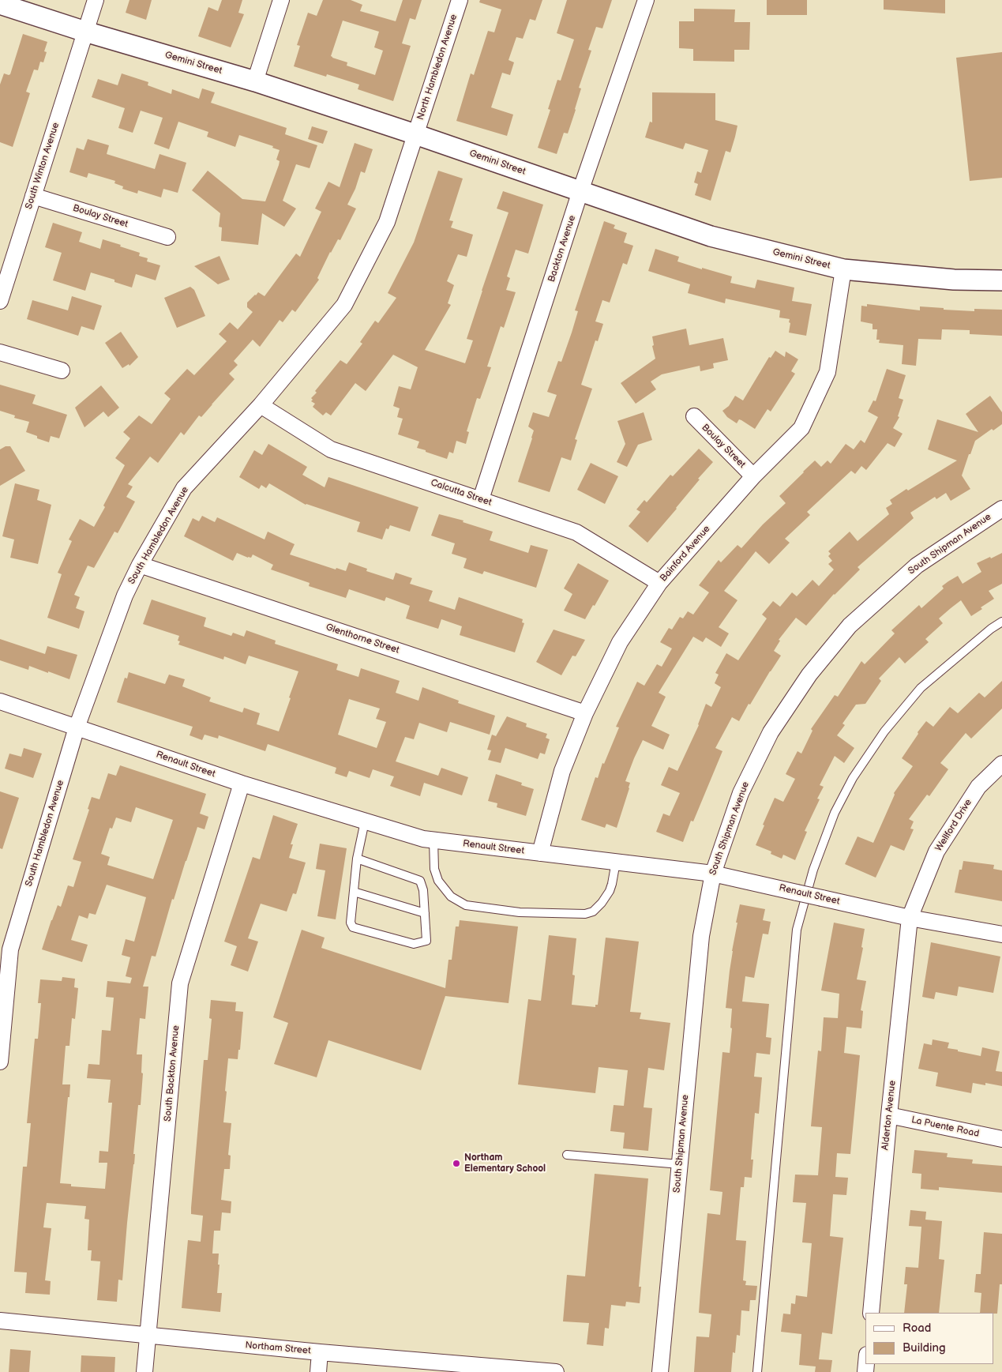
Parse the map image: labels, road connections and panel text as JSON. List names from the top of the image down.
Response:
{
  "streets": {
    "street": [
      "Gemini Street",
      "North Hambledon Avenue",
      "South Winton Avenue",
      "Boulay Street",
      "Backton Avenue",
      "Calcutta Street",
      "South Hambledon Avenue",
      "South Shipman Avenue",
      "Bainford Avenue",
      "Glenthorne Street",
      "Renault Street",
      "Wellford Drive",
      "South Backton Avenue",
      "Alderton Avenue",
      "La Puente Road",
      "Northam Street"
    ]
  },
  "crossings": [
    ["Gemini Street", "North Hambledon Avenue"],
    ["Gemini Street", "South Winton Avenue"],
    ["Gemini Street", "Backton Avenue"],
    ["Gemini Street", "South Hambledon Avenue"],
    ["Gemini Street", "Bainford Avenue"],
    ["North Hambledon Avenue", "South Hambledon Avenue"],
    ["South Winton Avenue", "Boulay Street"],
    ["Boulay Street", "Bainford Avenue"],
    ["Backton Avenue", "Calcutta Street"],
    ["Calcutta Street", "South Hambledon Avenue"],
    ["Calcutta Street", "Bainford Avenue"],
    ["South Hambledon Avenue", "Glenthorne Street"],
    ["South Hambledon Avenue", "Renault Street"],
    ["South Shipman Avenue", "Renault Street"],
    ["Bainford Avenue", "Glenthorne Street"],
    ["Bainford Avenue", "Renault Street"],
    ["Renault Street", "Wellford Drive"],
    ["Renault Street", "South Backton Avenue"],
    ["Renault Street", "Alderton Avenue"],
    ["Wellford Drive", "Alderton Avenue"],
    ["South Backton Avenue", "Northam Street"],
    ["Alderton Avenue", "La Puente Road"]
  ],
  "places": ["Northam Elementary School"],
  "legend": ["Road", "Building"]
}
